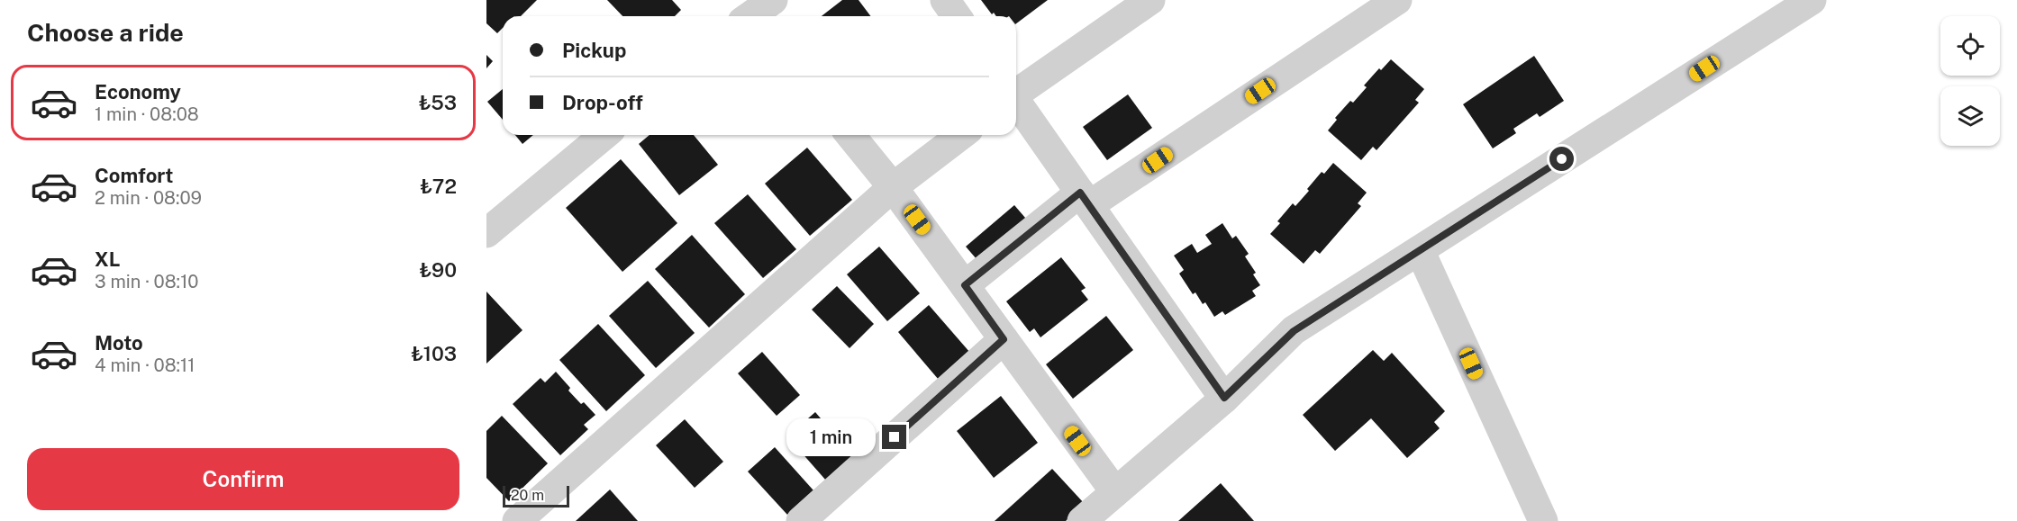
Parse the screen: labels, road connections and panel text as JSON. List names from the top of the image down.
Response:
{
  "scale_bar": "20 m",
  "page": {
    "heading": "Choose a ride",
    "banner": ["Pickup", "Drop-off"],
    "list": [
      {
        "name": "Economy",
        "note": "1 min · 08:08",
        "value": "₺53"
      },
      {
        "name": "Comfort",
        "note": "2 min · 08:09",
        "value": "₺72"
      },
      {
        "name": "XL",
        "note": "3 min · 08:10",
        "value": "₺90"
      },
      {
        "name": "Moto",
        "note": "4 min · 08:11",
        "value": "₺103"
      }
    ],
    "bubble": "1 min",
    "buttons": "Confirm",
    "scale": "20 m"
  }
}
